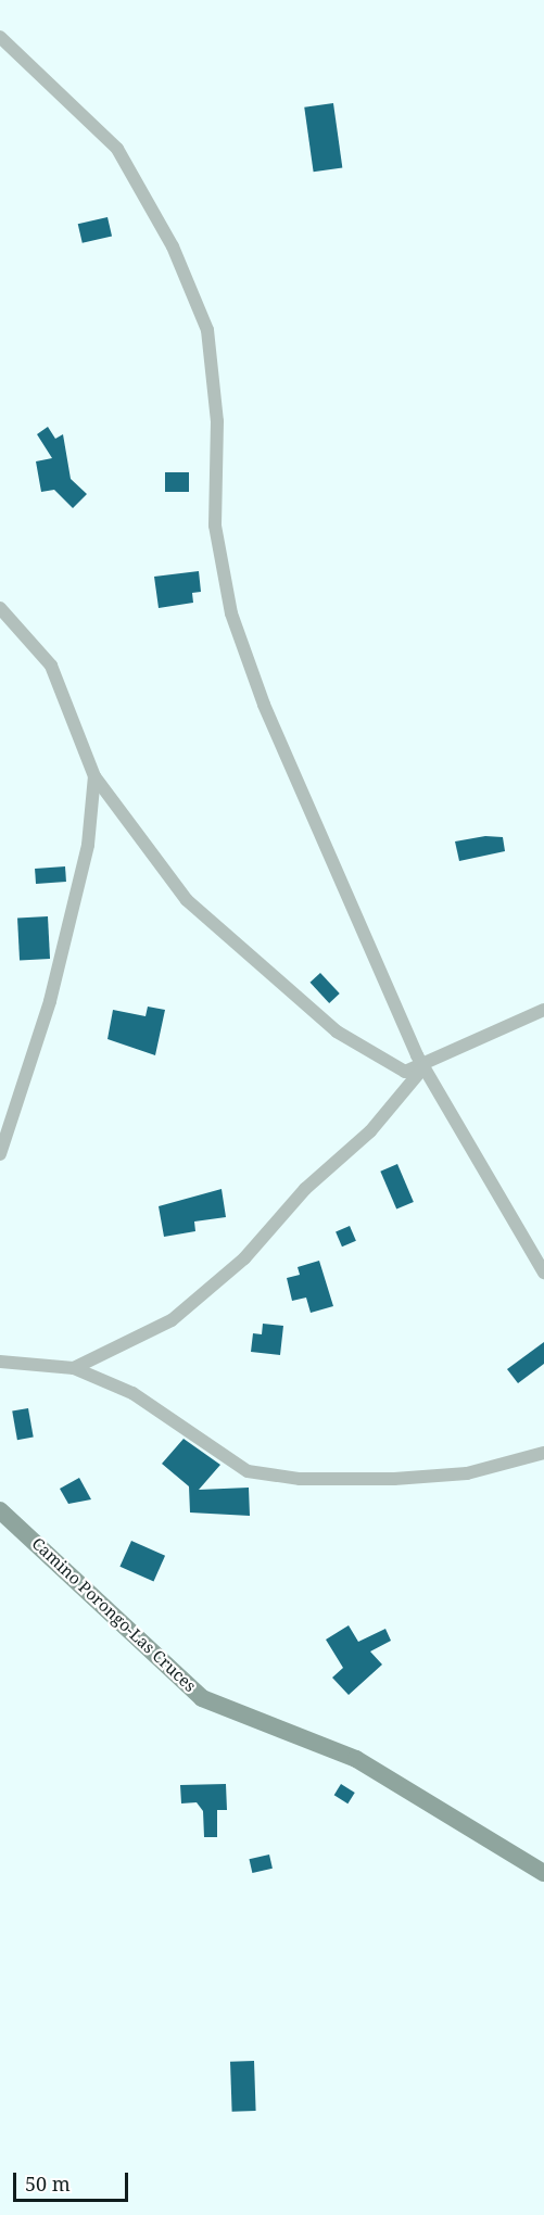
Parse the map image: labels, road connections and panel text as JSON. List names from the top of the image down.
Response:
{
  "streets": {
    "main road": ["Camino Porongo-Las Cruces"]
  },
  "scale_bar": "50 m"
}
